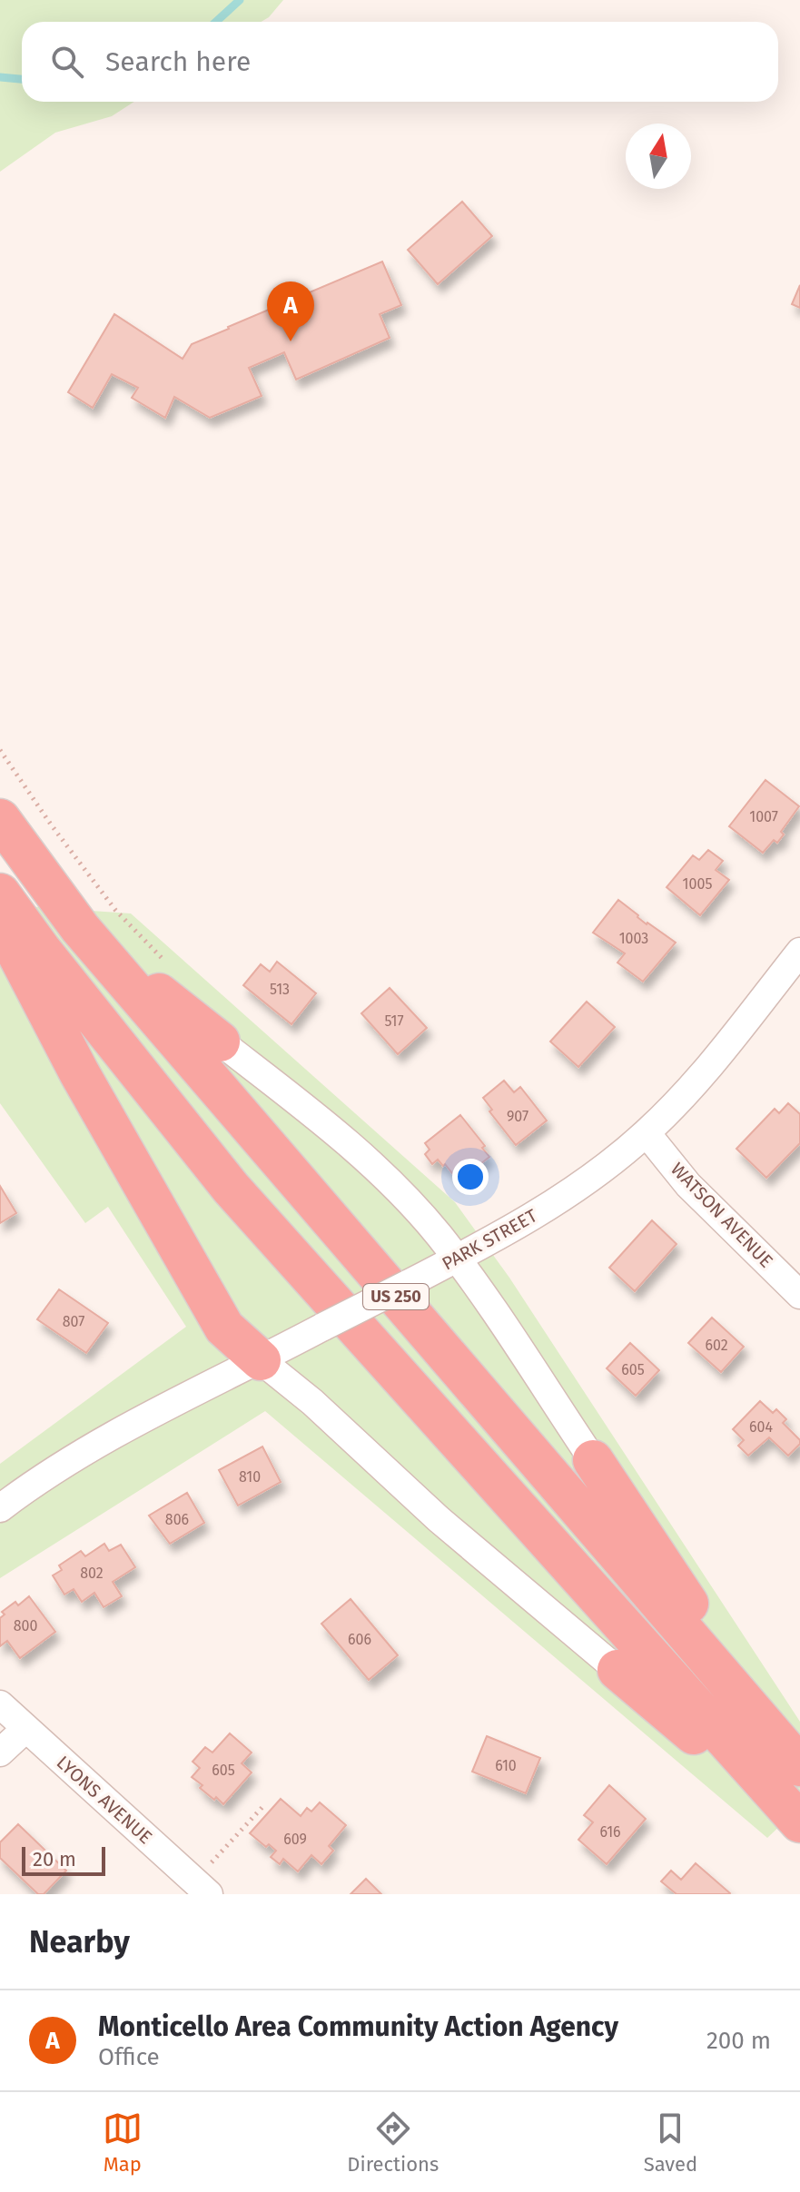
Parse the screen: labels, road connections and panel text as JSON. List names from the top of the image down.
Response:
{
  "streets": {
    "highway": ["US 250"],
    "street": ["WATSON AVENUE", "PARK STREET", "LYONS AVENUE"]
  },
  "crossings": [
    ["WATSON AVENUE", "PARK STREET"]
  ],
  "house_numbers": [
    "1007",
    "1005",
    "1003",
    "513",
    "517",
    "907",
    "807",
    "602",
    "605",
    "604",
    "810",
    "806",
    "802",
    "800",
    "606",
    "610",
    "605",
    "616",
    "609"
  ],
  "scale_bar": "20 m",
  "north": "top",
  "page": {
    "search": "Search here",
    "pins": "A",
    "scale": "20 m",
    "heading": "Nearby",
    "list": [
      {
        "mark": "A",
        "name": "Monticello Area Community Action Agency",
        "note": "Office",
        "value": "200 m"
      }
    ],
    "nav": ["Map", "Directions", "Saved"]
  }
}
